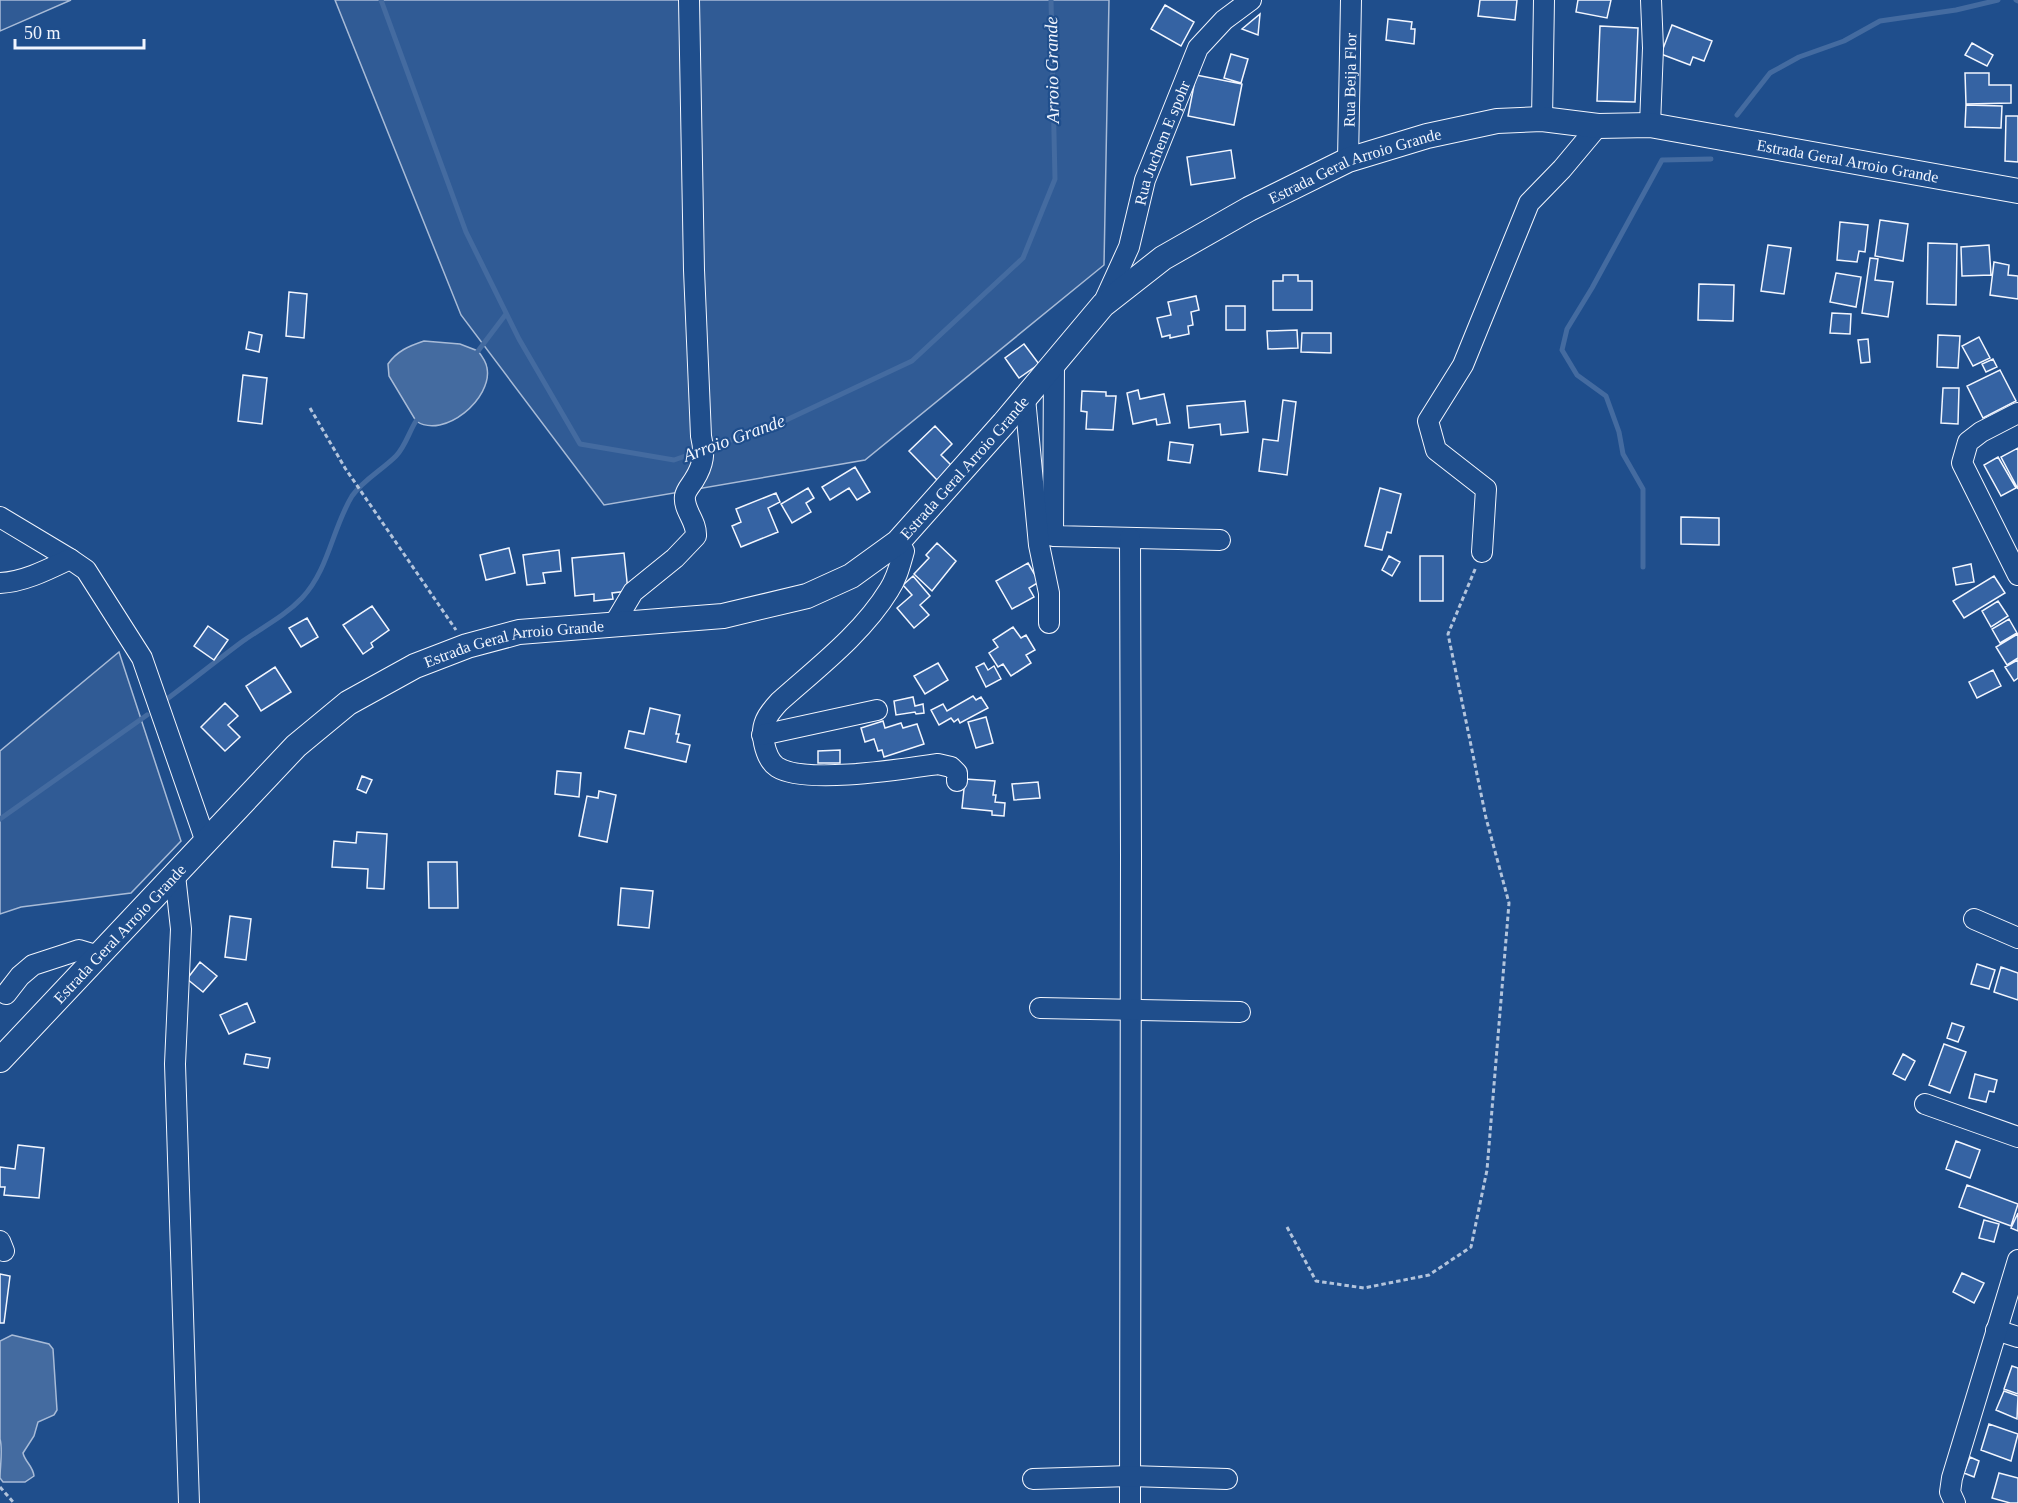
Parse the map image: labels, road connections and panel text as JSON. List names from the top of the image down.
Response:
{
  "streets": {
    "main road": ["Estrada Geral Arroio Grande"],
    "street": ["Rua Beija Flor", "Rua Juchem E spohr"]
  },
  "crossings": [
    ["Rua Beija Flor", "Estrada Geral Arroio Grande"],
    ["Rua Juchem E spohr", "Estrada Geral Arroio Grande"]
  ],
  "water": ["Arroio Grande"],
  "scale_bar": "50 m"
}
